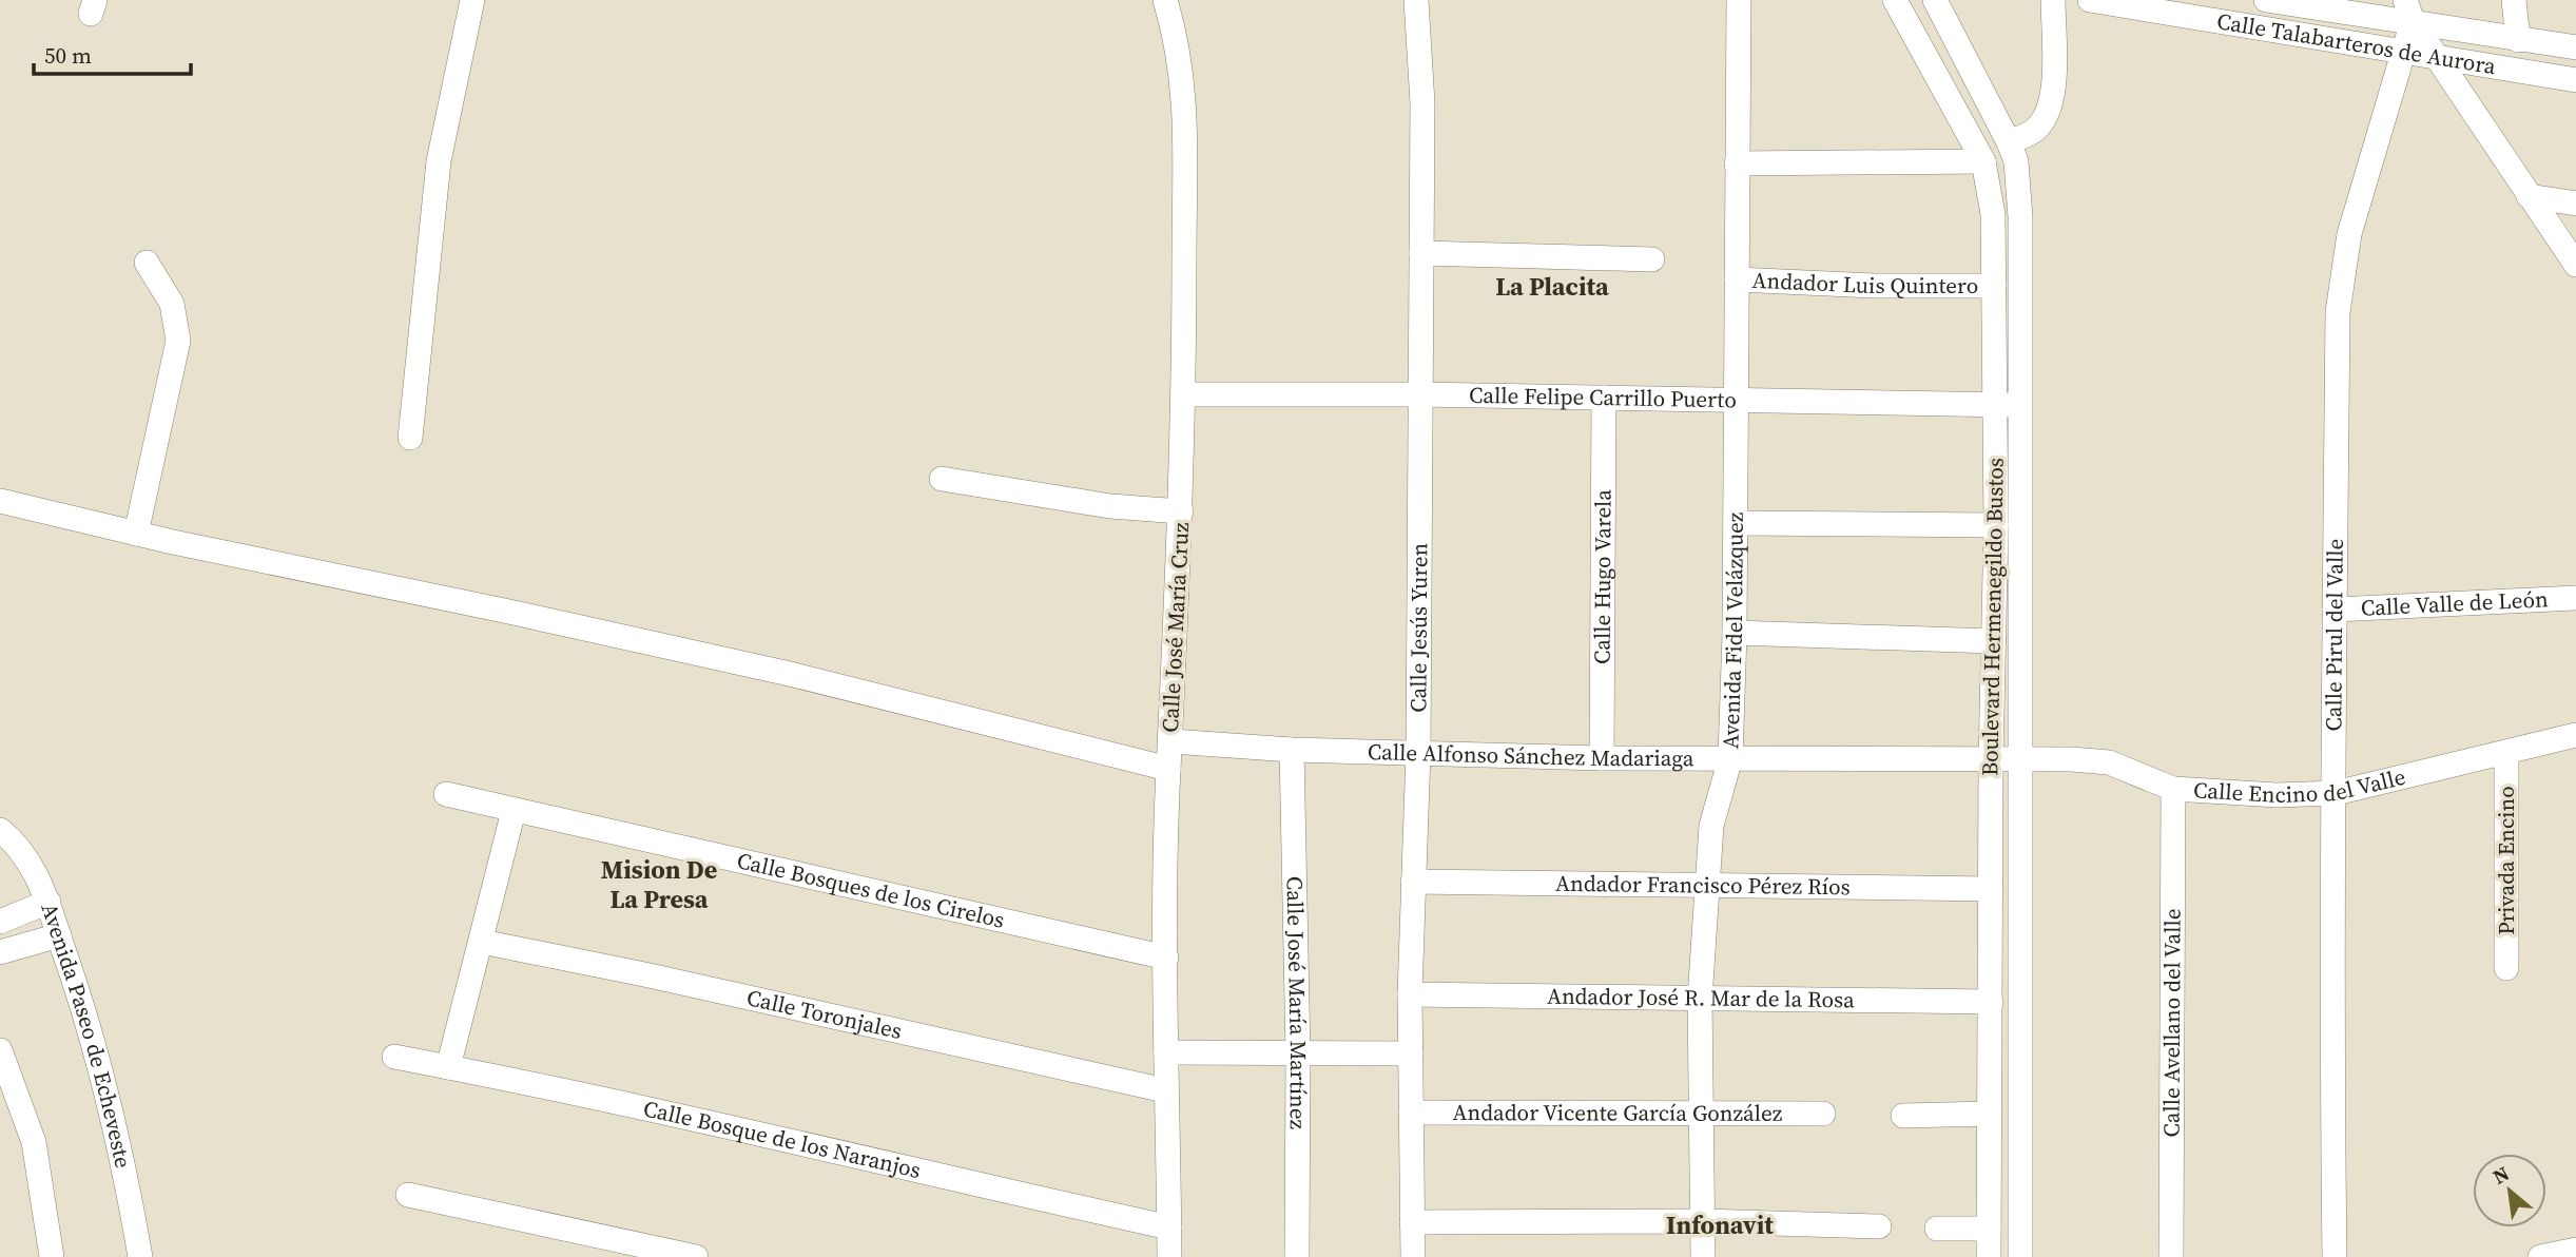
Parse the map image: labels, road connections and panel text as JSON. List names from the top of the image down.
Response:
{
  "streets": {
    "street": [
      "Calle Talabarteros de Aurora",
      "Andador Luis Quintero",
      "Calle Felipe Carrillo Puerto",
      "Calle Hugo Varela",
      "Calle Valle de León",
      "Boulevard Hermenegildo Bustos",
      "Calle José María Cruz",
      "Calle Jesús Yuren",
      "Avenida Fidel Velázquez",
      "Calle Pirul del Valle",
      "Calle Alfonso Sánchez Madariaga",
      "Calle Encino del Valle",
      "Privada Encino",
      "Andador Francisco Pérez Ríos",
      "Calle Bosques de los Cirelos",
      "Andador José R. Mar de la Rosa",
      "Calle José María Martínez",
      "Calle Toronjales",
      "Calle Avellano del Valle",
      "Avenida Paseo de Echeveste",
      "Andador Vicente García González",
      "Calle Bosque de los Naranjos"
    ]
  },
  "crossings": [
    ["Calle Talabarteros de Aurora", "Calle Pirul del Valle"],
    ["Andador Luis Quintero", "Boulevard Hermenegildo Bustos"],
    ["Andador Luis Quintero", "Avenida Fidel Velázquez"],
    ["Calle Felipe Carrillo Puerto", "Calle Hugo Varela"],
    ["Calle Felipe Carrillo Puerto", "Boulevard Hermenegildo Bustos"],
    ["Calle Felipe Carrillo Puerto", "Calle José María Cruz"],
    ["Calle Felipe Carrillo Puerto", "Calle Jesús Yuren"],
    ["Calle Felipe Carrillo Puerto", "Avenida Fidel Velázquez"],
    ["Calle Hugo Varela", "Calle Alfonso Sánchez Madariaga"],
    ["Calle Valle de León", "Calle Pirul del Valle"],
    ["Boulevard Hermenegildo Bustos", "Calle Alfonso Sánchez Madariaga"],
    ["Boulevard Hermenegildo Bustos", "Calle Encino del Valle"],
    ["Boulevard Hermenegildo Bustos", "Andador Francisco Pérez Ríos"],
    ["Boulevard Hermenegildo Bustos", "Andador José R. Mar de la Rosa"],
    ["Calle José María Cruz", "Calle Alfonso Sánchez Madariaga"],
    ["Calle José María Cruz", "Calle Bosques de los Cirelos"],
    ["Calle José María Cruz", "Calle Toronjales"],
    ["Calle José María Cruz", "Calle Bosque de los Naranjos"],
    ["Calle Jesús Yuren", "Calle Alfonso Sánchez Madariaga"],
    ["Calle Jesús Yuren", "Andador Francisco Pérez Ríos"],
    ["Calle Jesús Yuren", "Andador José R. Mar de la Rosa"],
    ["Calle Jesús Yuren", "Andador Vicente García González"],
    ["Avenida Fidel Velázquez", "Calle Alfonso Sánchez Madariaga"],
    ["Avenida Fidel Velázquez", "Andador Francisco Pérez Ríos"],
    ["Avenida Fidel Velázquez", "Andador José R. Mar de la Rosa"],
    ["Avenida Fidel Velázquez", "Andador Vicente García González"],
    ["Calle Pirul del Valle", "Calle Encino del Valle"],
    ["Calle Alfonso Sánchez Madariaga", "Calle Encino del Valle"],
    ["Calle Alfonso Sánchez Madariaga", "Calle José María Martínez"],
    ["Calle Encino del Valle", "Privada Encino"],
    ["Calle Encino del Valle", "Calle Avellano del Valle"]
  ],
  "districts": ["La Placita", "Mision De La Presa", "Infonavit"],
  "scale_bar": "50 m",
  "north": "top left"
}
